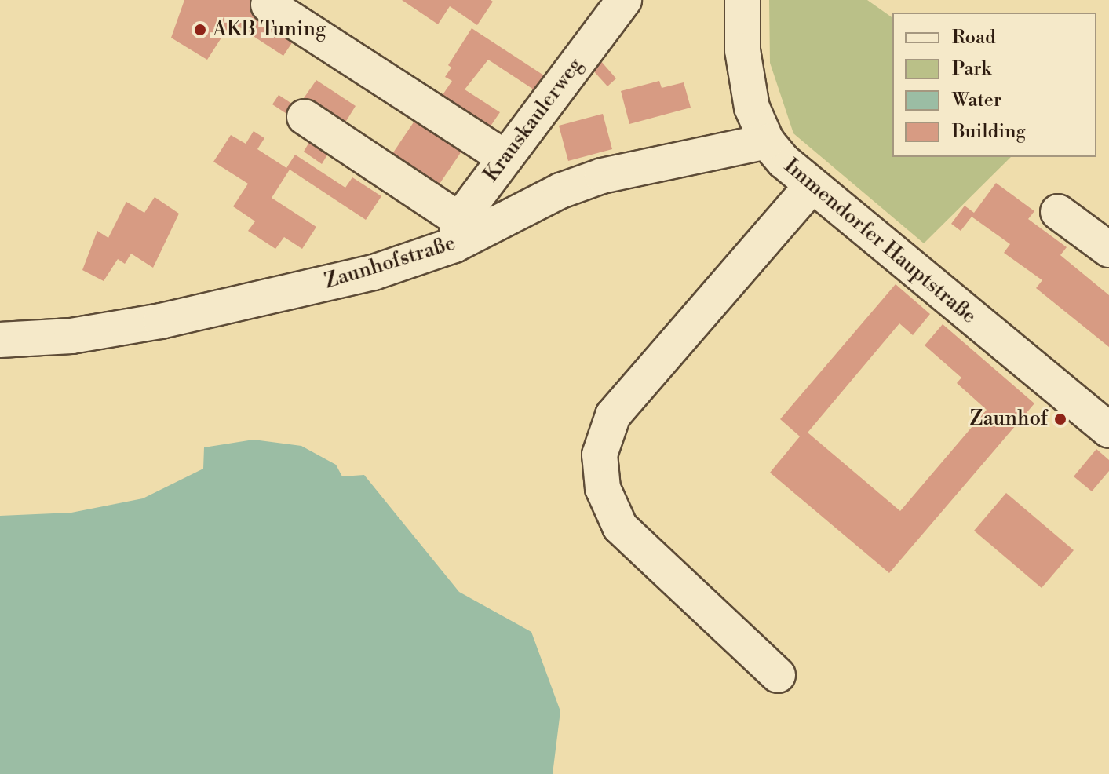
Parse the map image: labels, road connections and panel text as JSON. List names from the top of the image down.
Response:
{
  "streets": {
    "street": ["Krauskaulerweg", "Immendorfer Hauptstraße", "Zaunhofstraße"]
  },
  "crossings": [
    ["Krauskaulerweg", "Zaunhofstraße"],
    ["Immendorfer Hauptstraße", "Zaunhofstraße"]
  ],
  "places": ["AKB Tuning", "Zaunhof"],
  "legend": [
    "Road",
    "Park",
    "Water",
    "Building"
  ]
}
